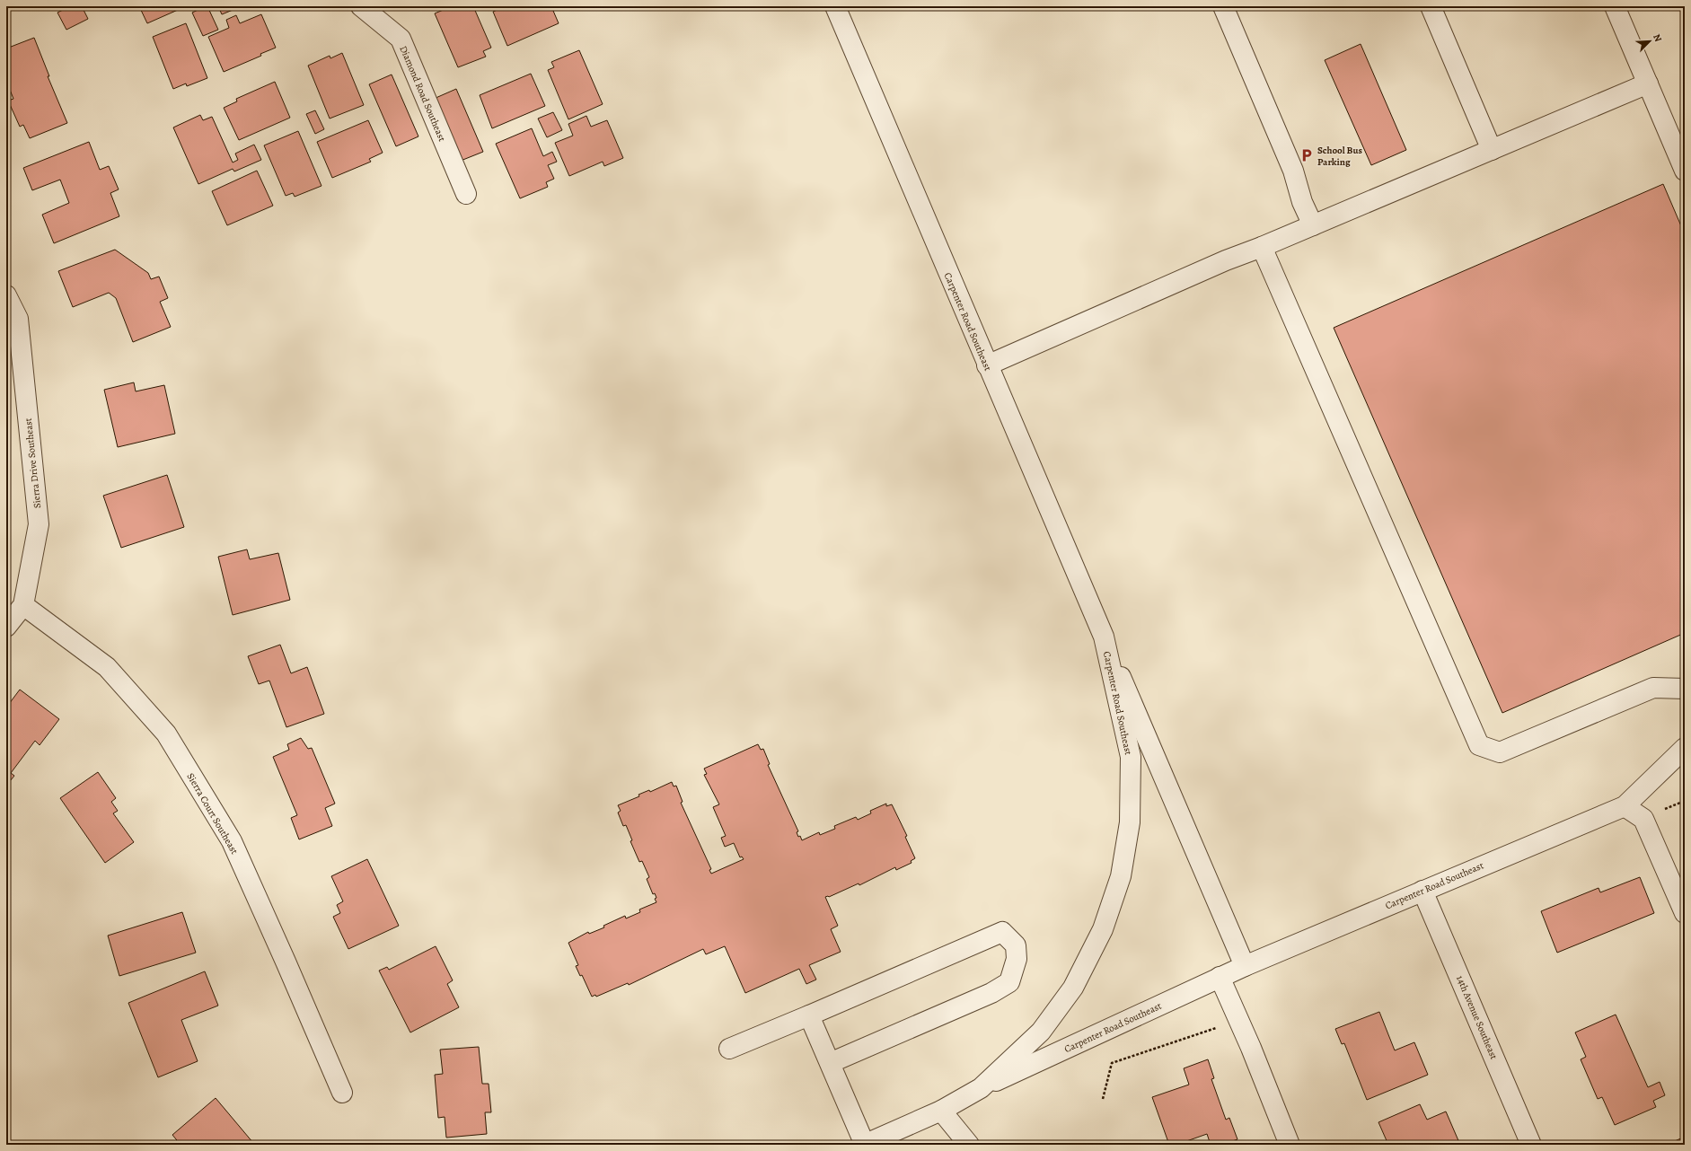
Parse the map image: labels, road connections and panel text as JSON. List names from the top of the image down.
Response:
{
  "streets": {
    "street": [
      "Diamond Road Southeast",
      "Carpenter Road Southeast",
      "Sierra Drive Southeast",
      "Sierra Court Southeast",
      "14th Avenue Southeast"
    ]
  },
  "crossings": [
    ["Carpenter Road Southeast", "14th Avenue Southeast"],
    ["Sierra Drive Southeast", "Sierra Court Southeast"]
  ],
  "places": {
    "parking": ["School Bus Parking"]
  },
  "north": "top right"
}
